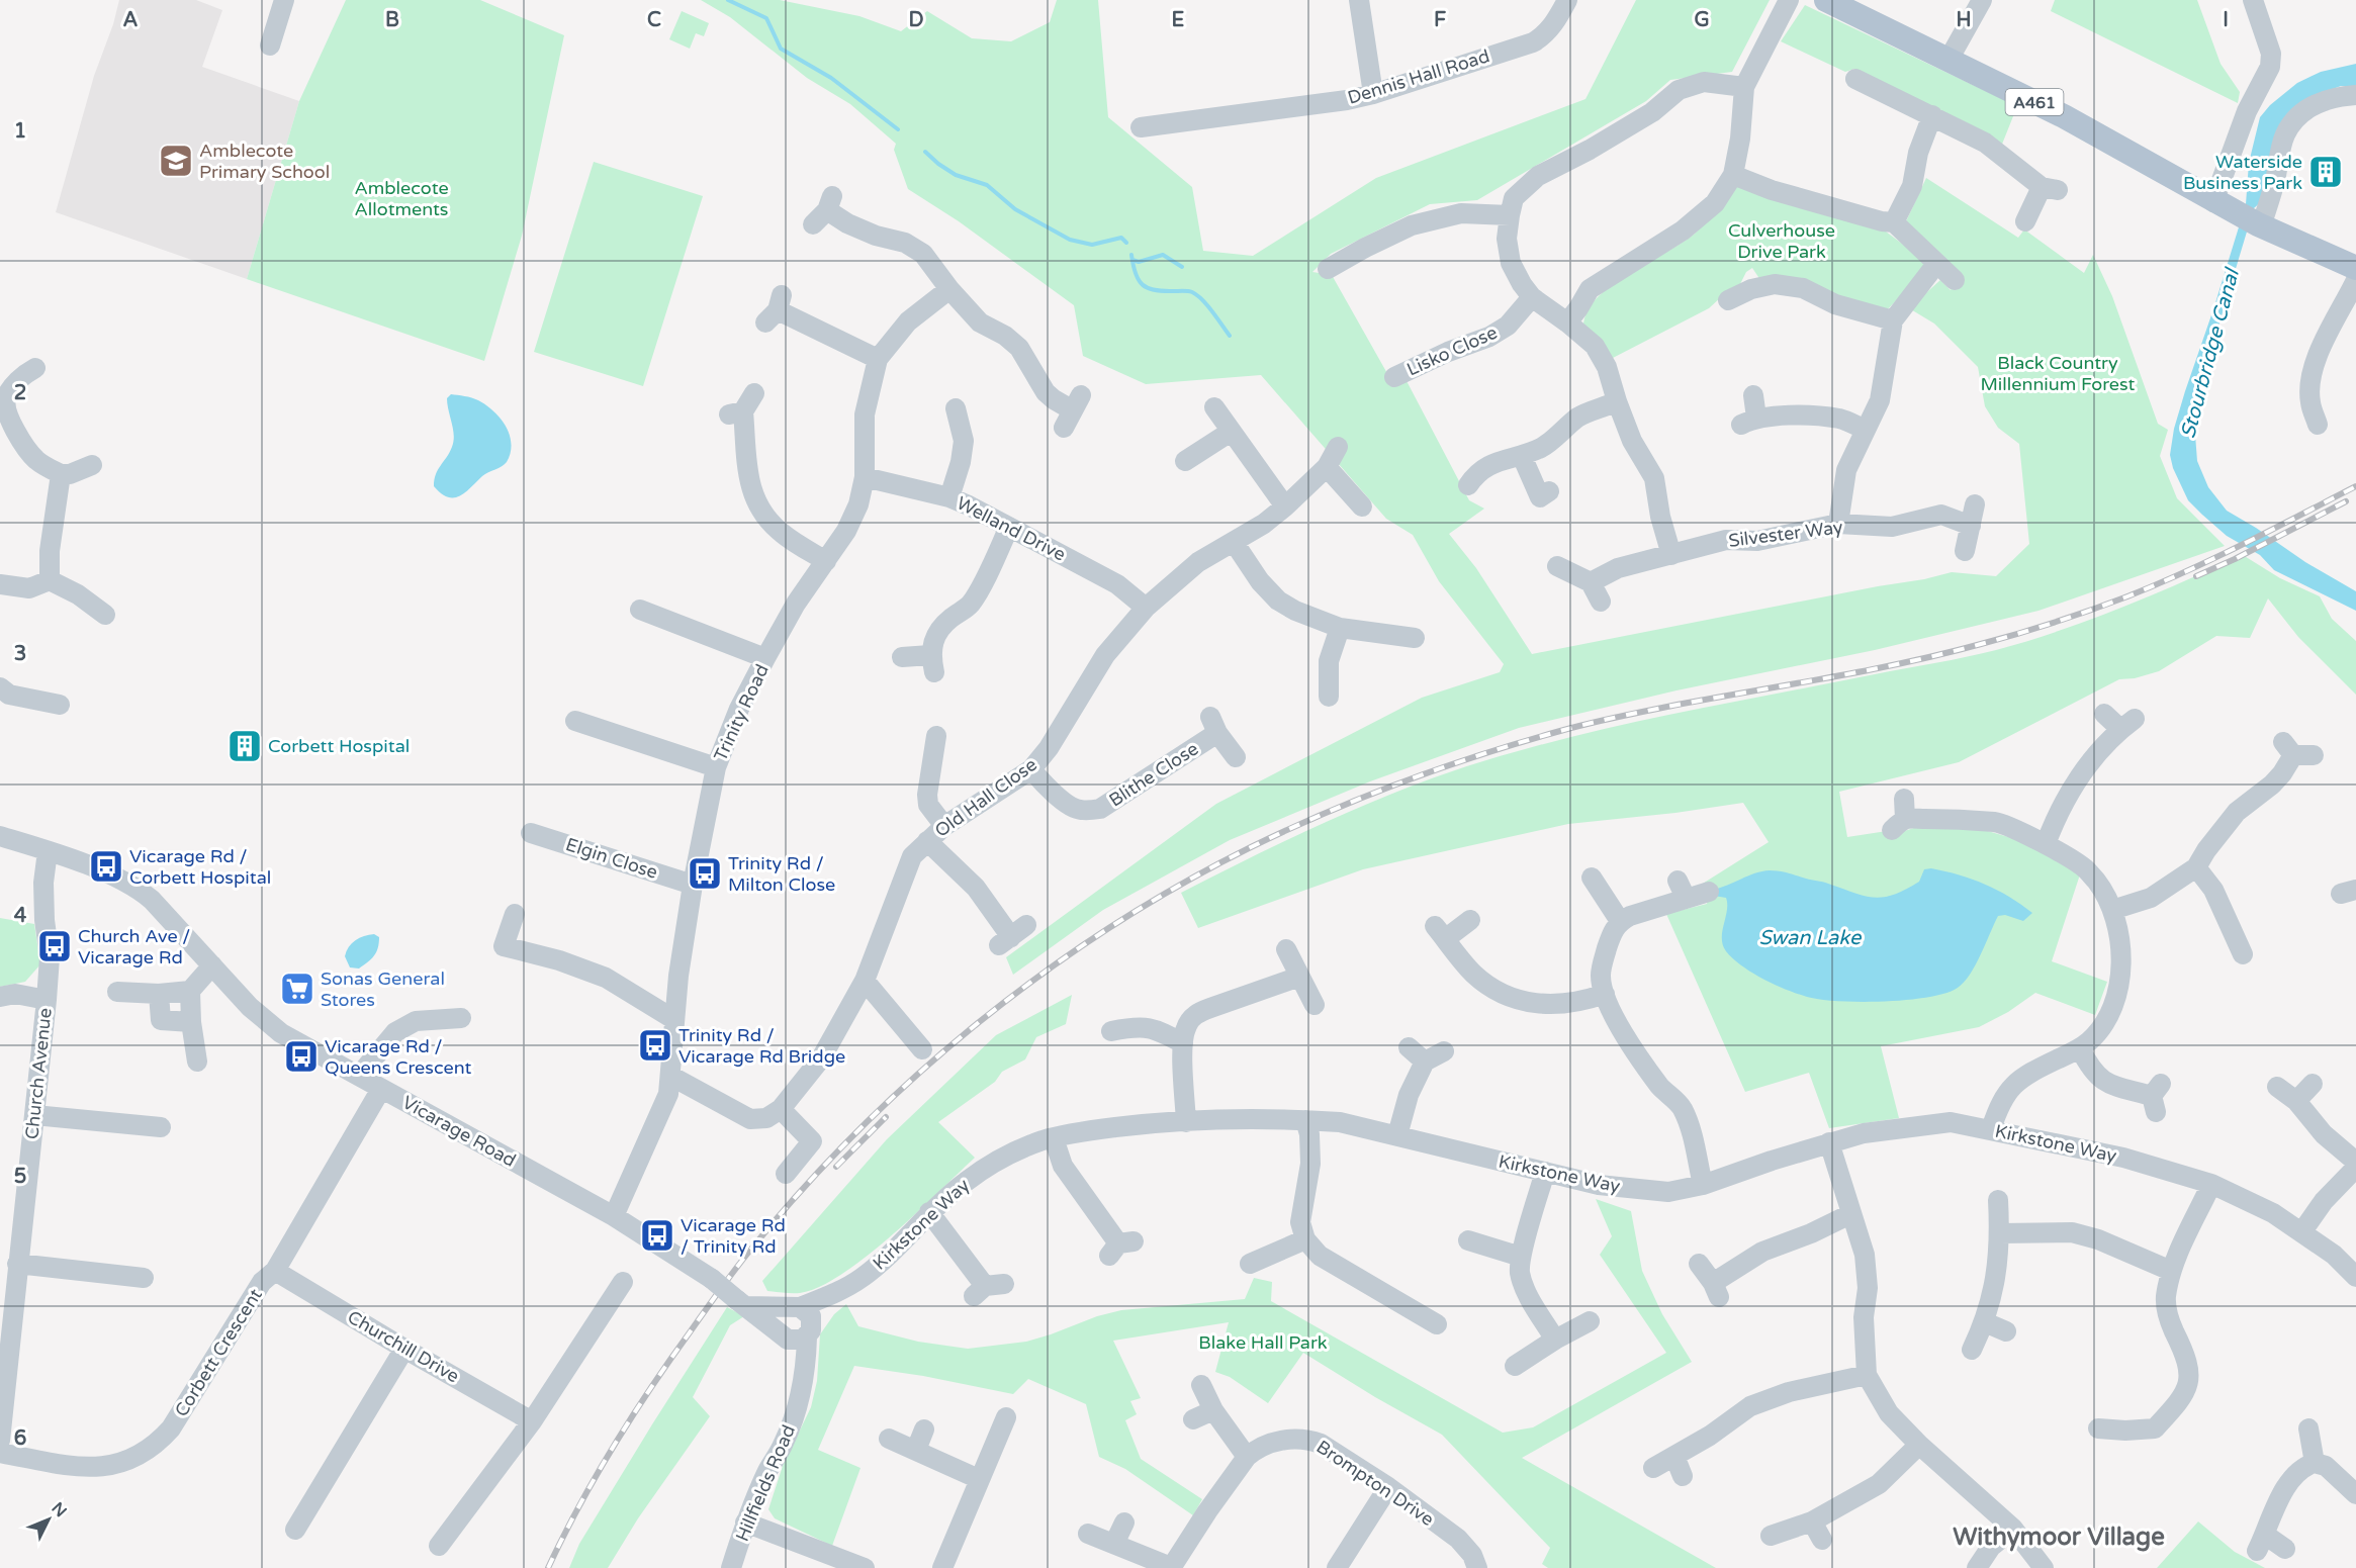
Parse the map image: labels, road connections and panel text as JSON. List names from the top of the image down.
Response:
{
  "streets": {
    "main road": ["A461"],
    "street": [
      "Dennis Hall Road",
      "Lisko Close",
      "Welland Drive",
      "Silvester Way",
      "Trinity Road",
      "Blithe Close",
      "Old Hall Close",
      "Elgin Close",
      "Church Avenue",
      "Vicarage Road",
      "Kirkstone Way",
      "Churchill Drive",
      "Corbett Crescent",
      "Hillfields Road",
      "Brompton Drive"
    ]
  },
  "crossings": [
    ["Welland Drive", "Trinity Road"],
    ["Welland Drive", "Old Hall Close"],
    ["Trinity Road", "Elgin Close"],
    ["Trinity Road", "Vicarage Road"],
    ["Blithe Close", "Old Hall Close"],
    ["Church Avenue", "Vicarage Road"],
    ["Vicarage Road", "Kirkstone Way"],
    ["Vicarage Road", "Corbett Crescent"],
    ["Vicarage Road", "Hillfields Road"],
    ["Kirkstone Way", "Hillfields Road"],
    ["Churchill Drive", "Corbett Crescent"]
  ],
  "districts": ["Withymoor Village"],
  "water": ["Stourbridge Canal", "Swan Lake"],
  "parks": [
    "Amblecote Allotments",
    "Culverhouse Drive Park",
    "Black Country Millennium Forest",
    "Blake Hall Park"
  ],
  "places": {
    "school or university": ["Amblecote Primary School"],
    "building": ["Waterside Business Park", "Corbett Hospital"],
    "bus stop": [
      "Vicarage Rd / Corbett Hospital",
      "Trinity Rd / Milton Close",
      "Church Ave / Vicarage Rd",
      "Trinity Rd / Vicarage Rd Bridge",
      "Vicarage Rd / Queens Crescent",
      "Vicarage Rd / Trinity Rd"
    ],
    "supermarket": ["Sonas General Stores"]
  },
  "north": "top right",
  "grid": {
    "columns": [
      "A",
      "B",
      "C",
      "D",
      "E",
      "F",
      "G",
      "H",
      "I"
    ],
    "rows": [
      "1",
      "2",
      "3",
      "4",
      "5",
      "6"
    ]
  }
}
